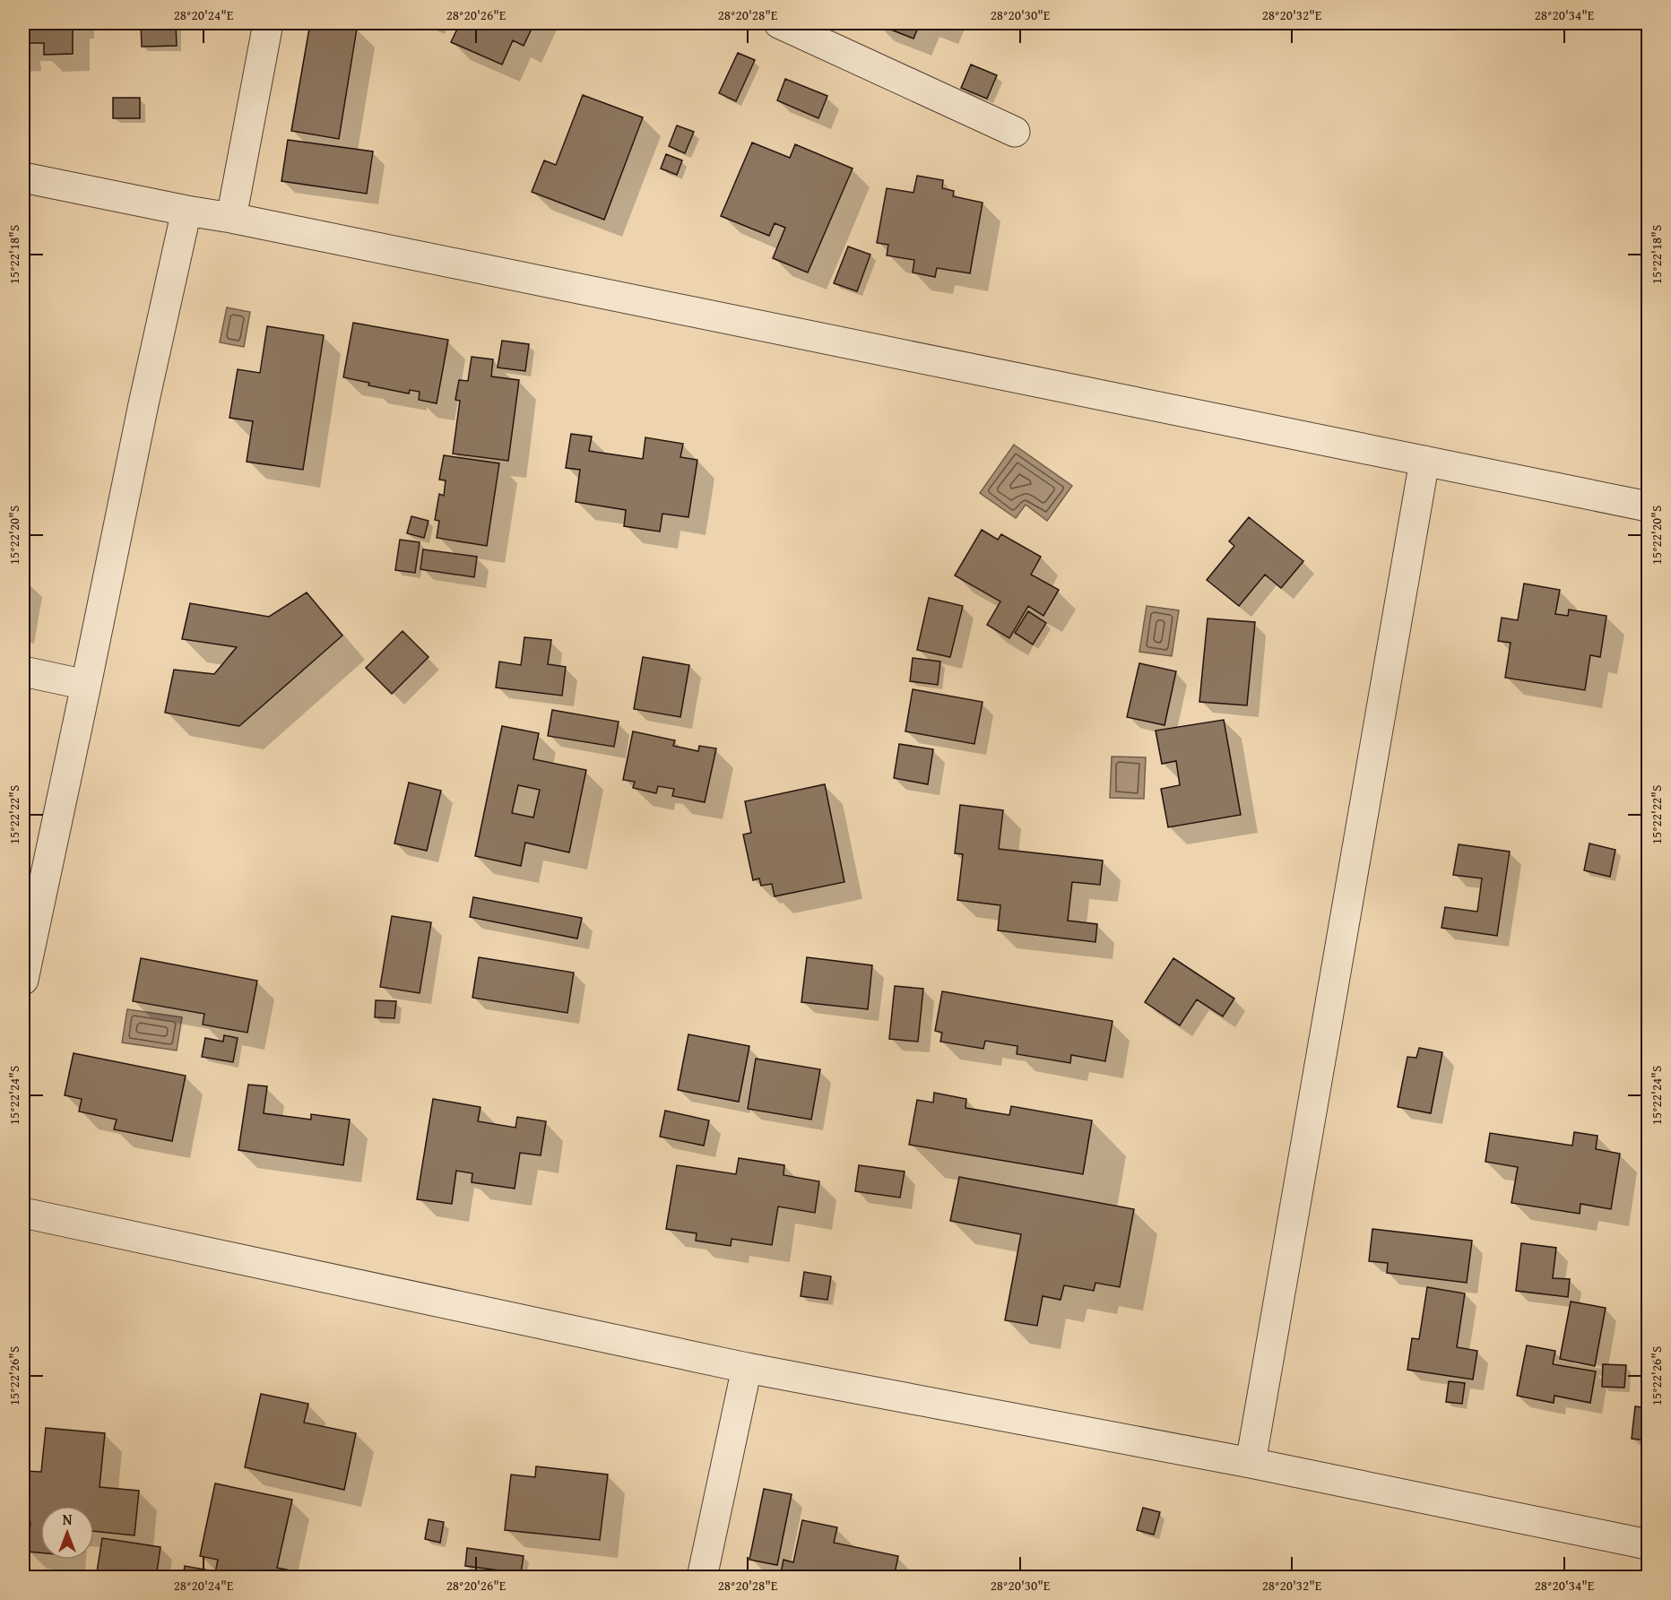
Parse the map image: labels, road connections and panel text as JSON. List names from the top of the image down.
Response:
{
  "north": "top",
  "coordinates": [
    "28°20'24\"E",
    "28°20'26\"E",
    "28°20'28\"E",
    "28°20'30\"E",
    "28°20'32\"E",
    "28°20'34\"E",
    "15°22'18\"S",
    "15°22'20\"S",
    "15°22'22\"S",
    "15°22'24\"S",
    "15°22'26\"S"
  ]
}
